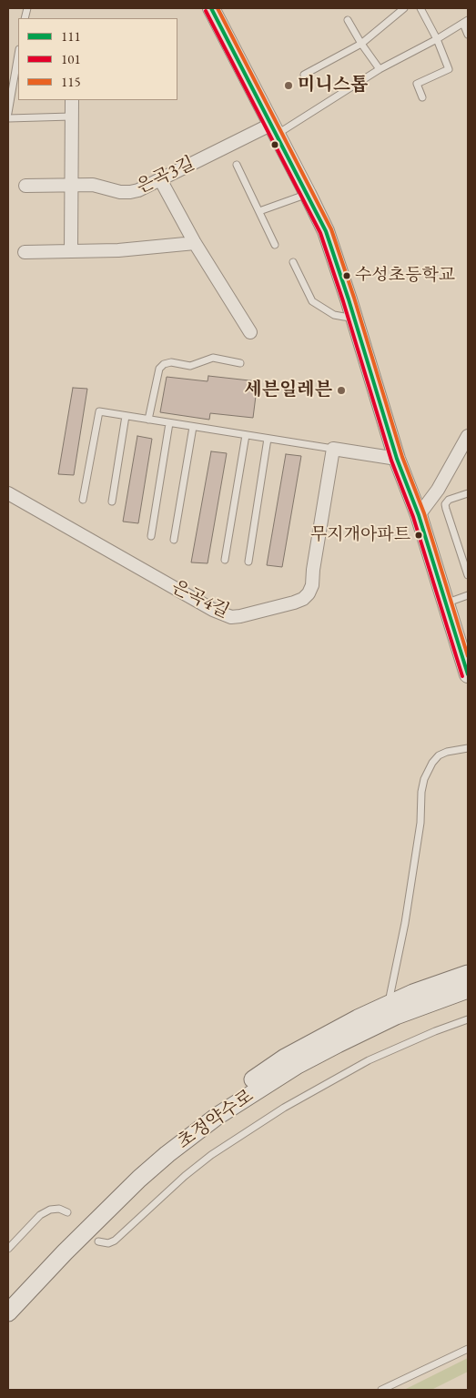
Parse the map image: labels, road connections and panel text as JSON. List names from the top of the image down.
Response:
{
  "streets": {
    "main road": ["초정약수로"],
    "street": ["은곡3길", "은곡4길"]
  },
  "places": [
    "미니스톱",
    "수성초등학교",
    "세븐일레븐",
    "무지개아파트"
  ],
  "lines": ["transit line 111", "transit line 115", "transit line 101"],
  "legend": ["111", "101", "115"]
}
